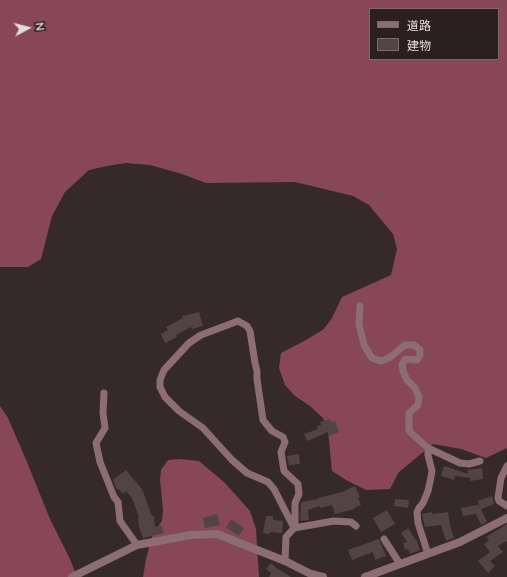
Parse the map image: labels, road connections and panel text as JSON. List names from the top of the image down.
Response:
{
  "legend": ["道路", "建物"],
  "north": "right"
}
